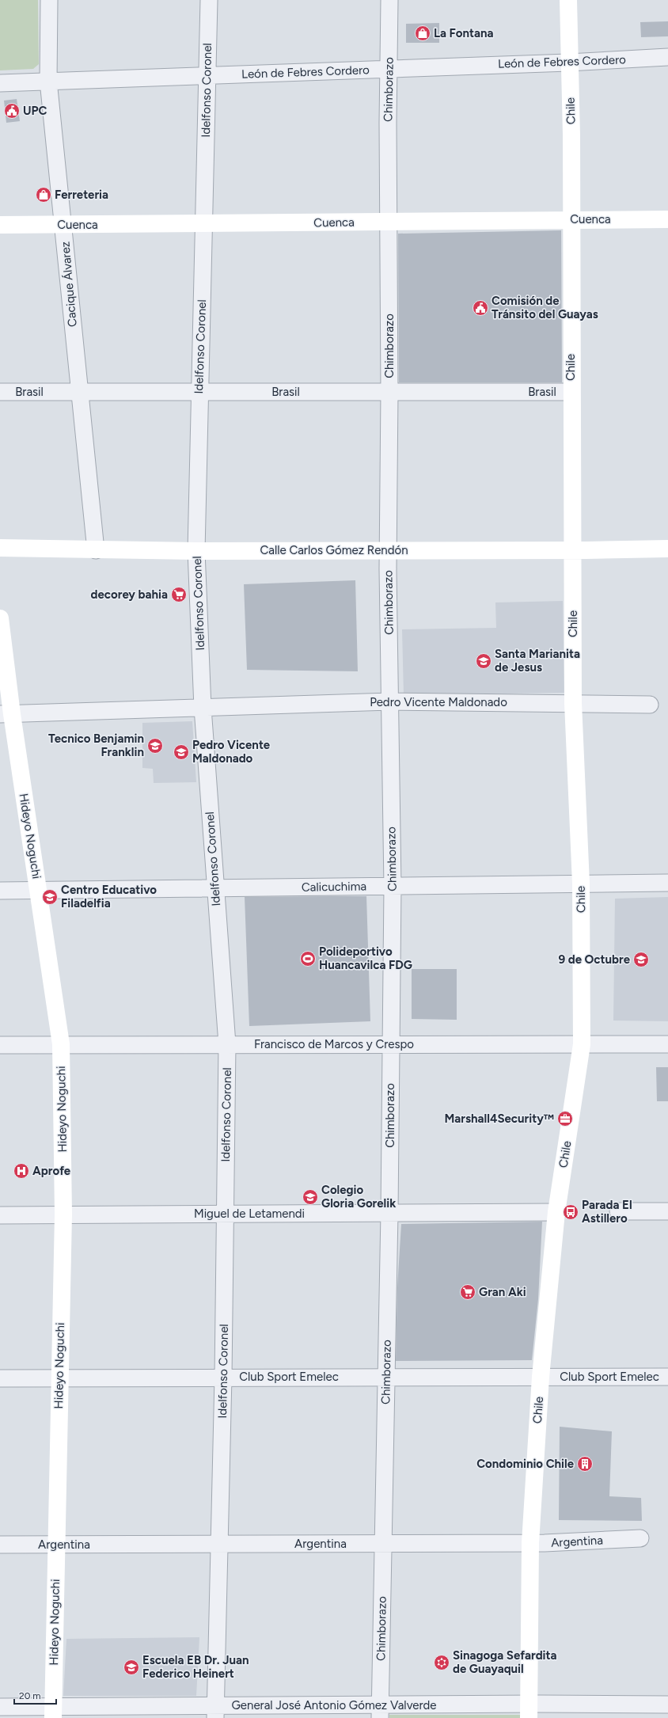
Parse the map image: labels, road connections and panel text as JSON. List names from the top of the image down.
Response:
{
  "streets": {
    "main road": [
      "Chile",
      "Cuenca",
      "Calle Carlos Gómez Rendón",
      "Hideyo Noguchi"
    ],
    "street": [
      "León de Febres Cordero",
      "Chimborazo",
      "Idelfonso Coronel",
      "Cacique Álvarez",
      "Brasil",
      "Pedro Vicente Maldonado",
      "Calicuchima",
      "Francisco de Marcos y Crespo",
      "Miguel de Letamendi",
      "Club Sport Emelec",
      "Argentina",
      "General José Antonio Gómez Valverde"
    ]
  },
  "crossings": [
    ["León de Febres Cordero", "Chimborazo"],
    ["León de Febres Cordero", "Idelfonso Coronel"],
    ["León de Febres Cordero", "Chile"],
    ["León de Febres Cordero", "Cacique Álvarez"],
    ["Chimborazo", "Cuenca"],
    ["Chimborazo", "Brasil"],
    ["Chimborazo", "Calle Carlos Gómez Rendón"],
    ["Chimborazo", "Pedro Vicente Maldonado"],
    ["Chimborazo", "Calicuchima"],
    ["Chimborazo", "Francisco de Marcos y Crespo"],
    ["Chimborazo", "Miguel de Letamendi"],
    ["Chimborazo", "Club Sport Emelec"],
    ["Chimborazo", "Argentina"],
    ["Chimborazo", "General José Antonio Gómez Valverde"],
    ["Idelfonso Coronel", "Cuenca"],
    ["Idelfonso Coronel", "Brasil"],
    ["Idelfonso Coronel", "Calle Carlos Gómez Rendón"],
    ["Idelfonso Coronel", "Pedro Vicente Maldonado"],
    ["Idelfonso Coronel", "Calicuchima"],
    ["Idelfonso Coronel", "Francisco de Marcos y Crespo"],
    ["Idelfonso Coronel", "Miguel de Letamendi"],
    ["Idelfonso Coronel", "Club Sport Emelec"],
    ["Idelfonso Coronel", "Argentina"],
    ["Idelfonso Coronel", "General José Antonio Gómez Valverde"],
    ["Chile", "Cuenca"],
    ["Chile", "Brasil"],
    ["Chile", "Calle Carlos Gómez Rendón"],
    ["Chile", "Pedro Vicente Maldonado"],
    ["Chile", "Calicuchima"],
    ["Chile", "Francisco de Marcos y Crespo"],
    ["Chile", "Miguel de Letamendi"],
    ["Chile", "Club Sport Emelec"],
    ["Chile", "Argentina"],
    ["Chile", "General José Antonio Gómez Valverde"],
    ["Cuenca", "Cacique Álvarez"],
    ["Cacique Álvarez", "Brasil"],
    ["Cacique Álvarez", "Calle Carlos Gómez Rendón"],
    ["Pedro Vicente Maldonado", "Hideyo Noguchi"],
    ["Hideyo Noguchi", "Calicuchima"],
    ["Hideyo Noguchi", "Francisco de Marcos y Crespo"],
    ["Hideyo Noguchi", "Miguel de Letamendi"],
    ["Hideyo Noguchi", "Club Sport Emelec"],
    ["Hideyo Noguchi", "Argentina"],
    ["Hideyo Noguchi", "General José Antonio Gómez Valverde"]
  ],
  "places": {
    "shop": ["La Fontana", "Ferreteria"],
    "public building": ["UPC", "Comisión de Tránsito del Guayas"],
    "supermarket": ["decorey bahia", "Gran Aki"],
    "school or university": [
      "Santa Marianita de Jesus",
      "Tecnico Benjamin Franklin",
      "Pedro Vicente Maldonado",
      "Centro Educativo Filadelfia",
      "9 de Octubre",
      "Colegio Gloria Gorelik",
      "Escuela EB Dr. Juan Federico Heinert"
    ],
    "sports": ["Polideportivo Huancavilca FDG"],
    "office": ["Marshall4Security™"],
    "hospital": ["Aprofe"],
    "bus stop": ["Parada El Astillero"],
    "building": ["Condominio Chile"],
    "synagogue": ["Sinagoga Sefardita de Guayaquil"]
  },
  "scale_bar": "20 m"
}
